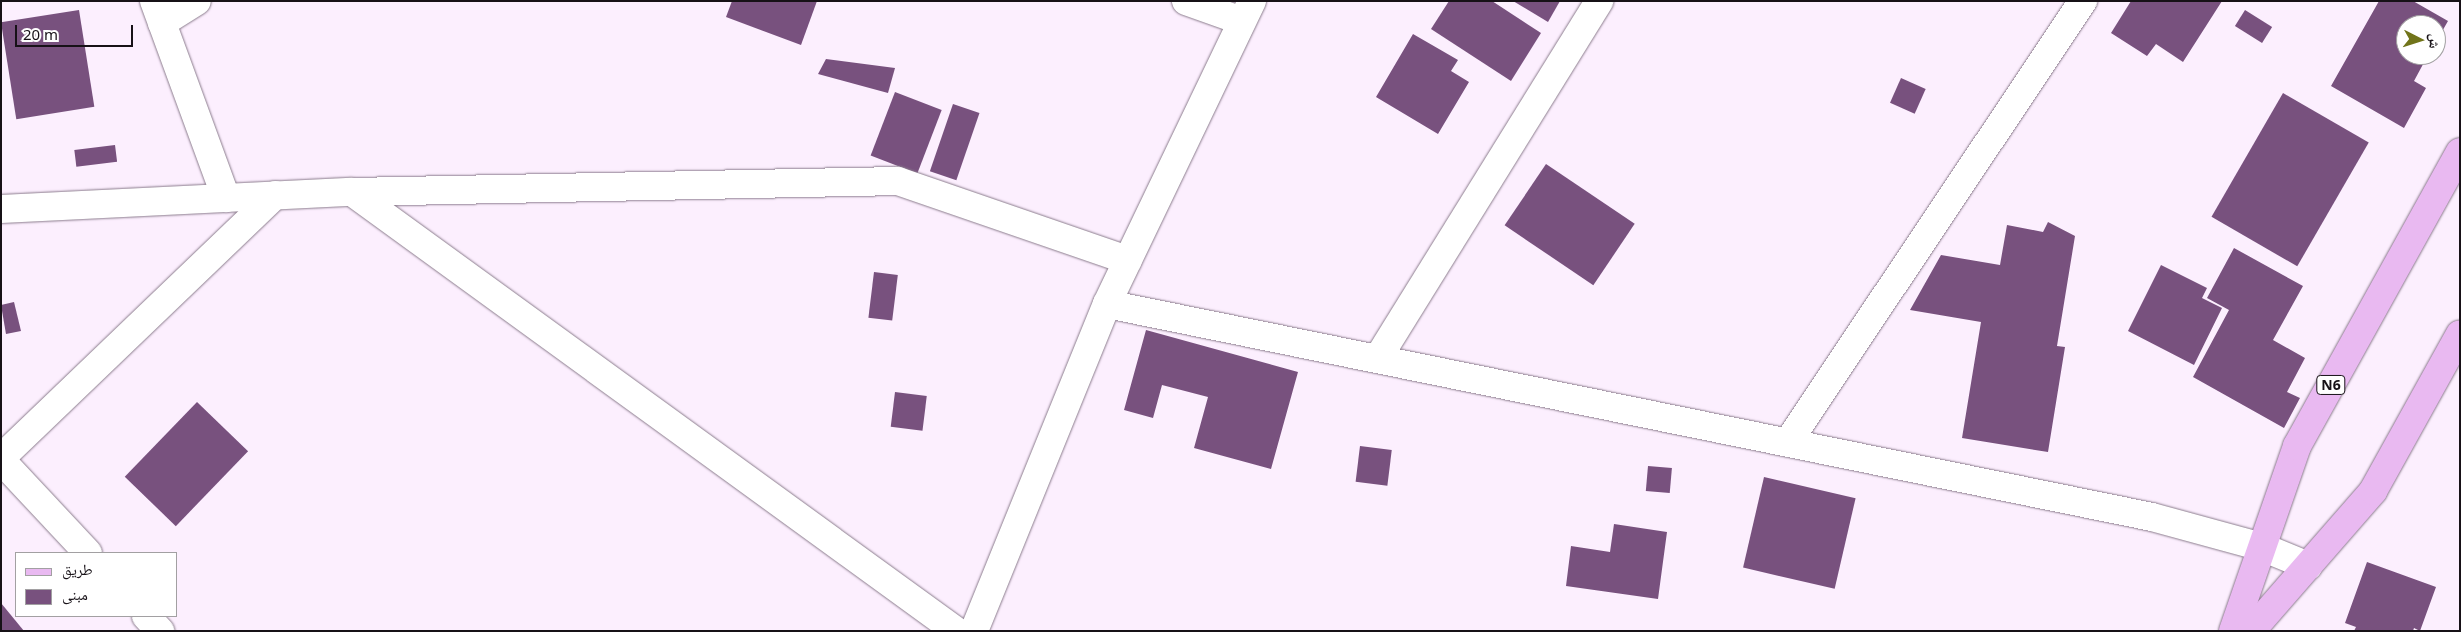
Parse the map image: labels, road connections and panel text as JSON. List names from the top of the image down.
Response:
{
  "streets": {
    "main road": ["N6"]
  },
  "legend": ["طريق", "مبنى"],
  "scale_bar": "20 m",
  "north": "right"
}
